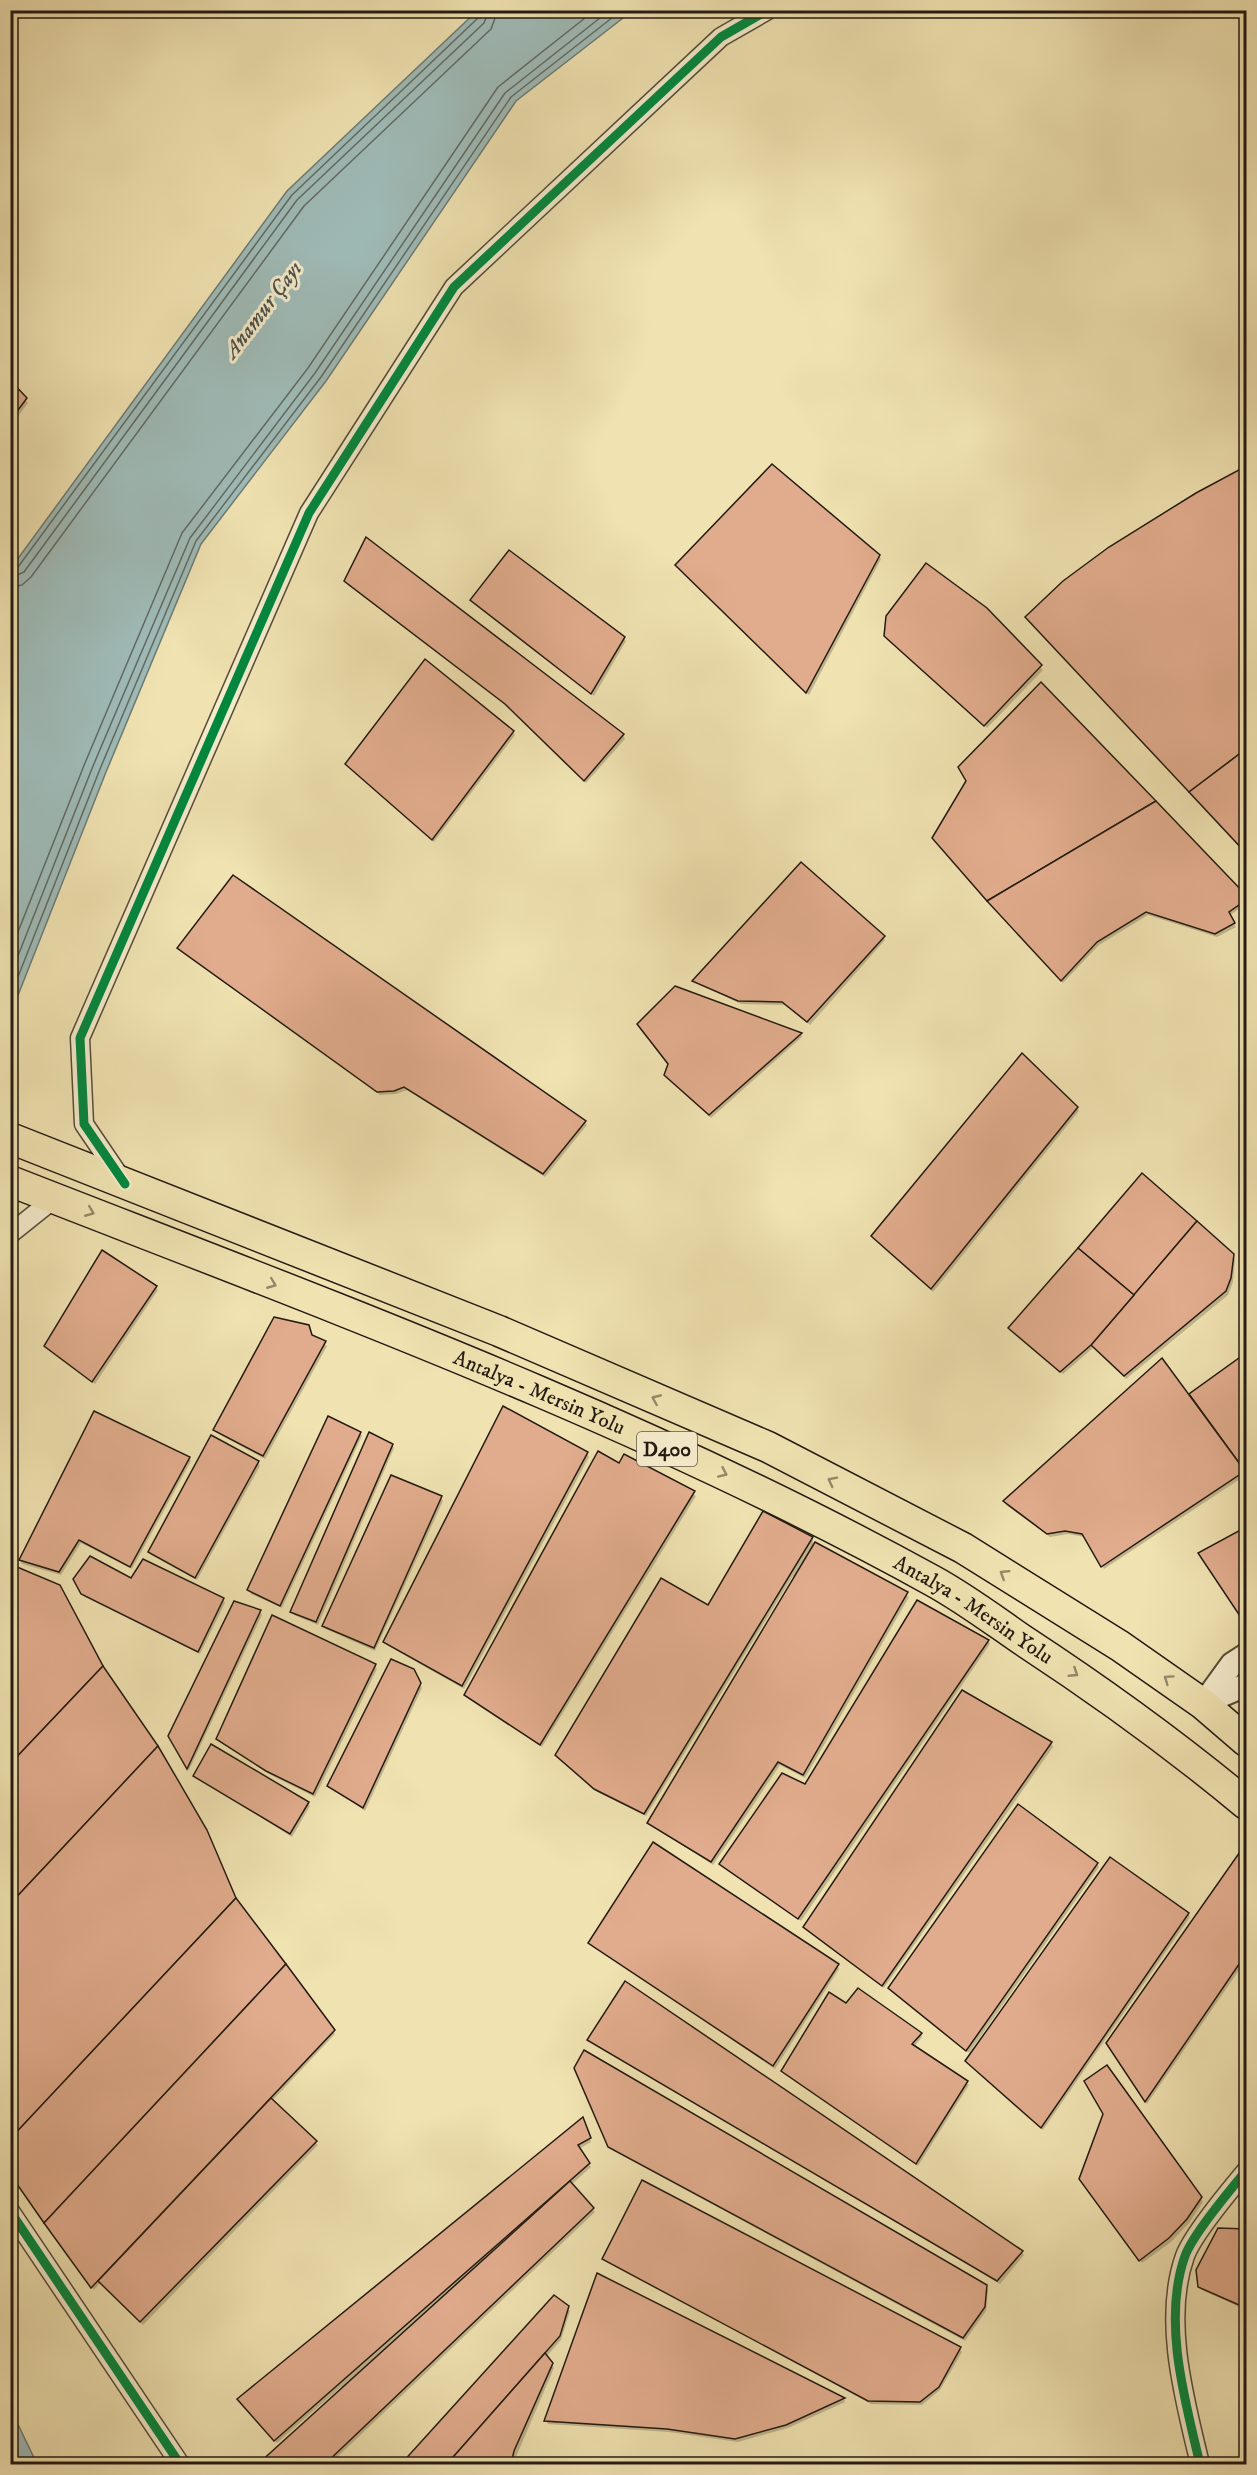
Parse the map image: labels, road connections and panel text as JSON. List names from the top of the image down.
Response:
{
  "streets": {
    "highway": ["Antalya - Mersin Yolu", "D400"]
  },
  "water": ["Anamur Çayı"]
}
